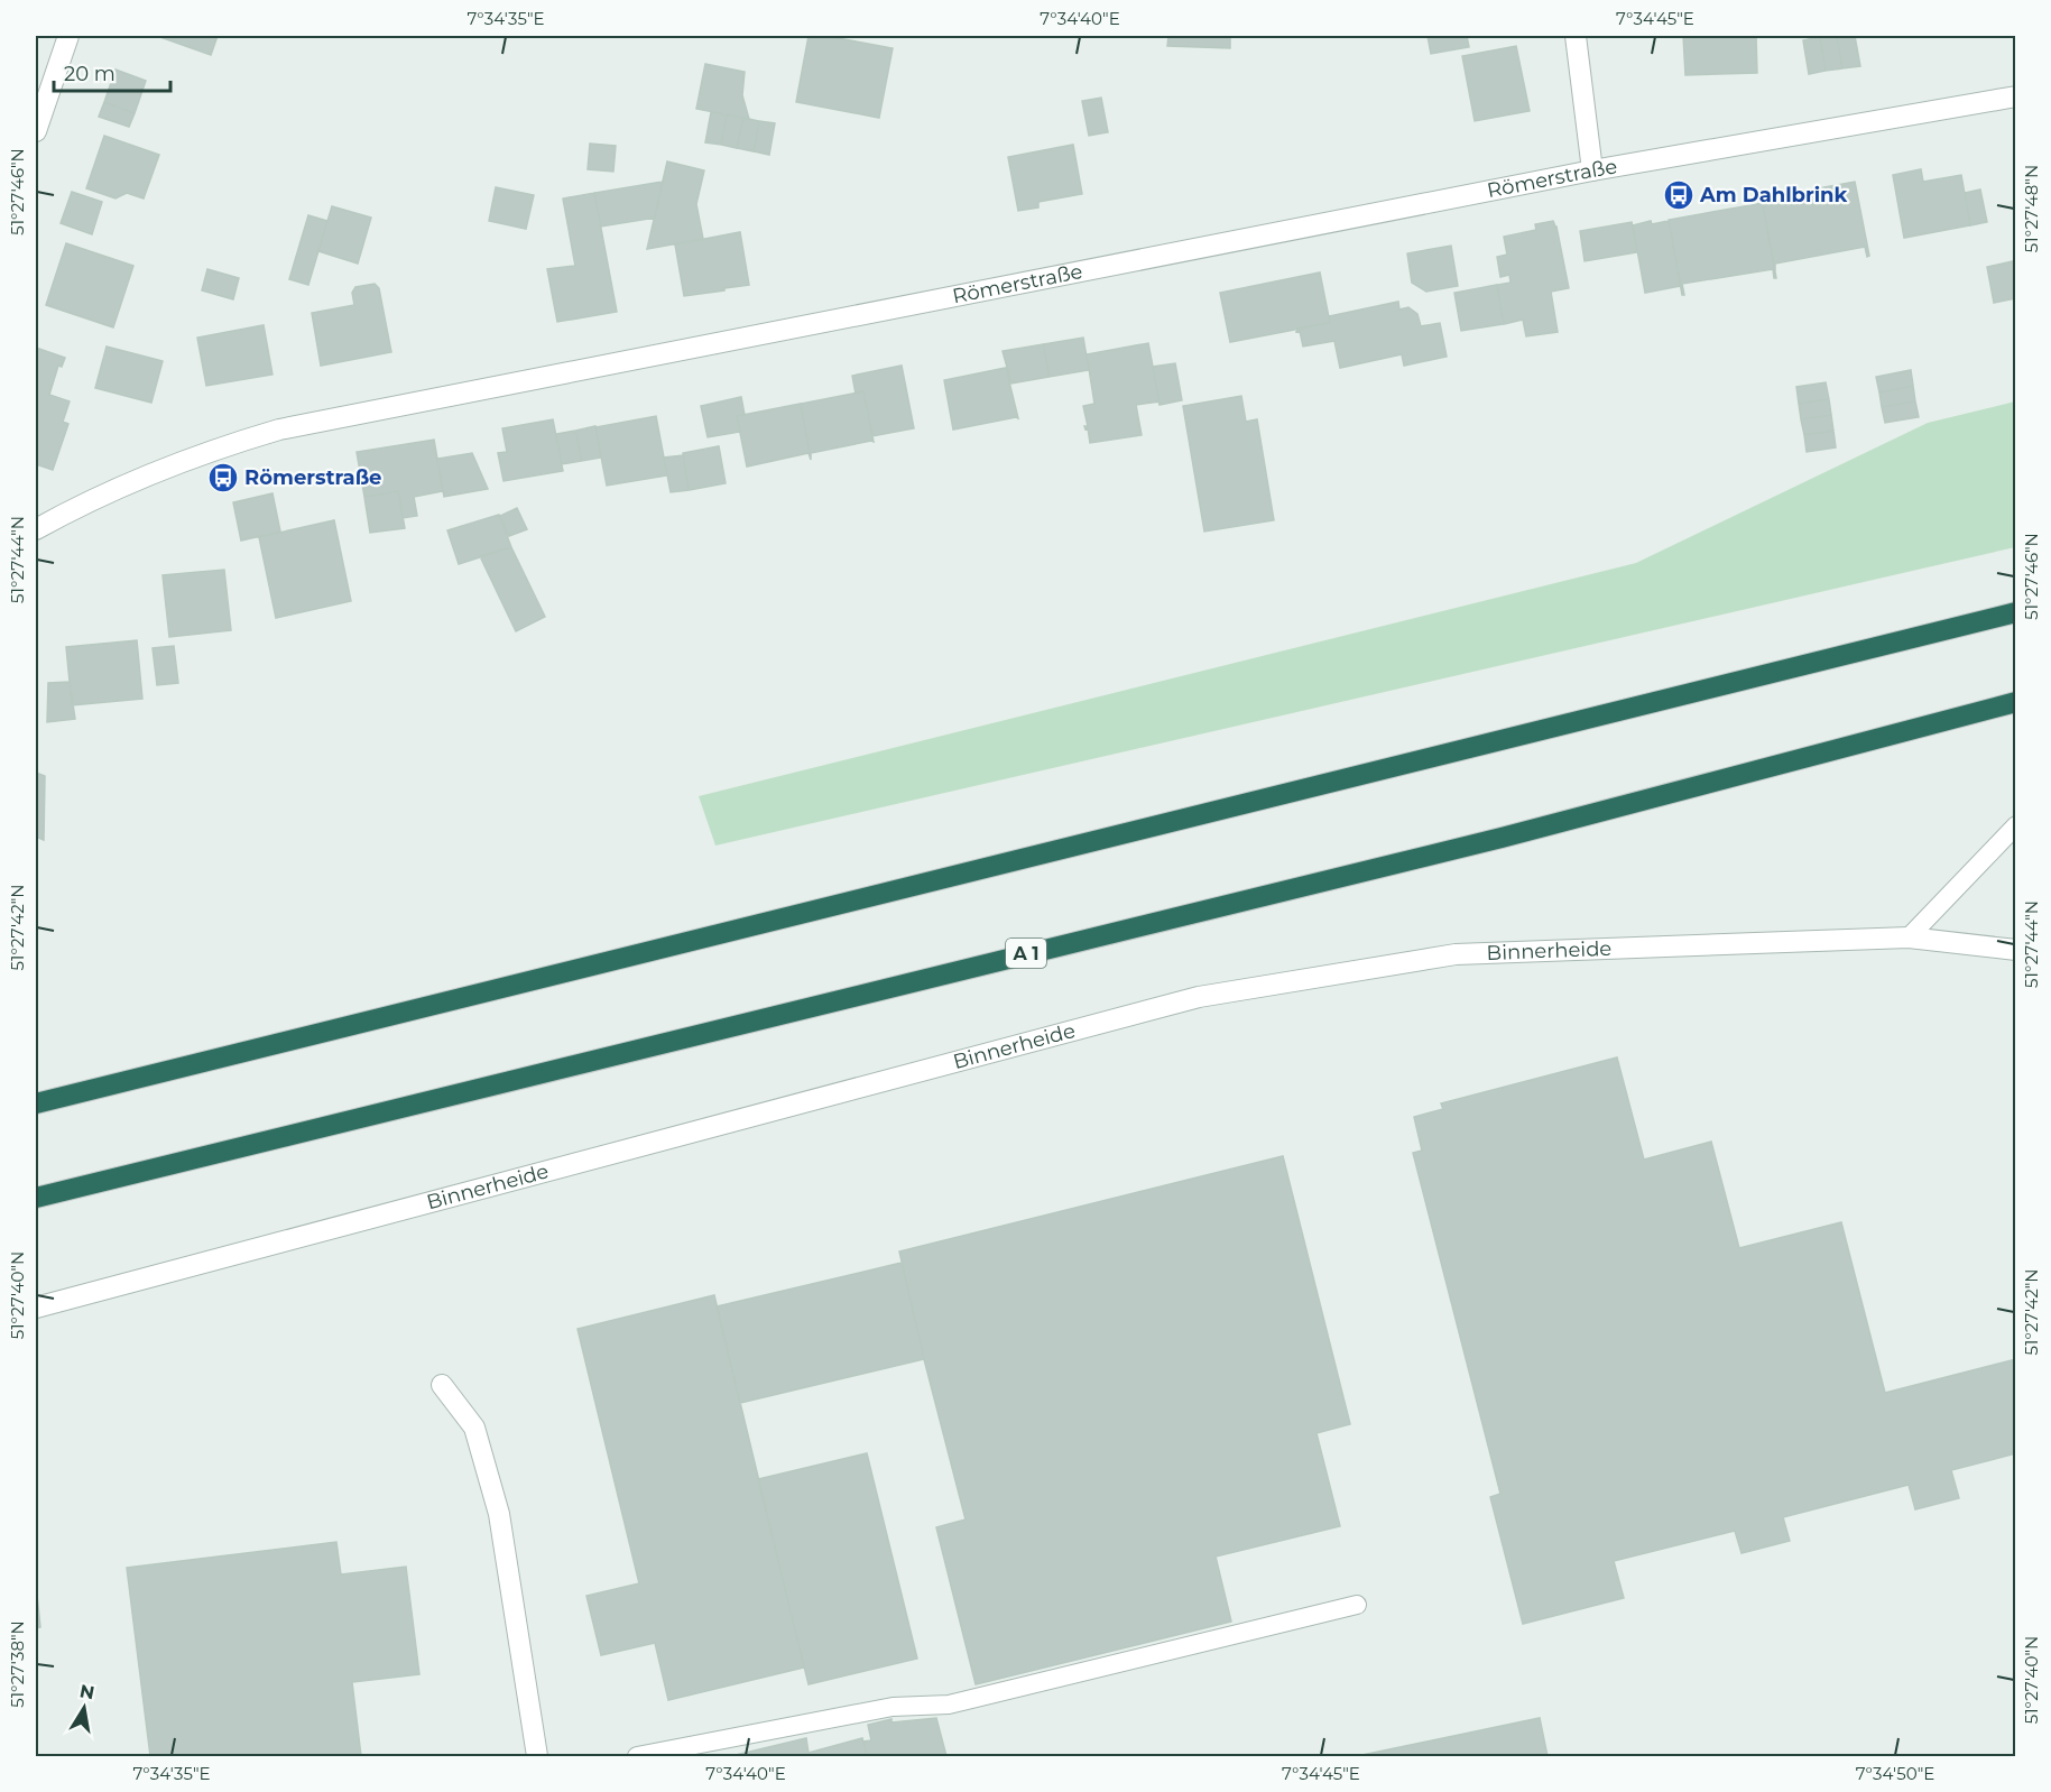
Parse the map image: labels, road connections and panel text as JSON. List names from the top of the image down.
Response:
{
  "streets": {
    "highway": ["A 1"],
    "street": ["Römerstraße", "Binnerheide"]
  },
  "places": {
    "bus stop": ["Am Dahlbrink", "Römerstraße"]
  },
  "scale_bar": "20 m",
  "north": "top",
  "coordinates": [
    "7°34'35\"E",
    "7°34'40\"E",
    "7°34'45\"E",
    "51°27'46\"N",
    "51°27'48\"N",
    "51°27'44\"N",
    "51°27'42\"N",
    "51°27'40\"N",
    "51°27'38\"N",
    "7°34'50\"E"
  ]
}
